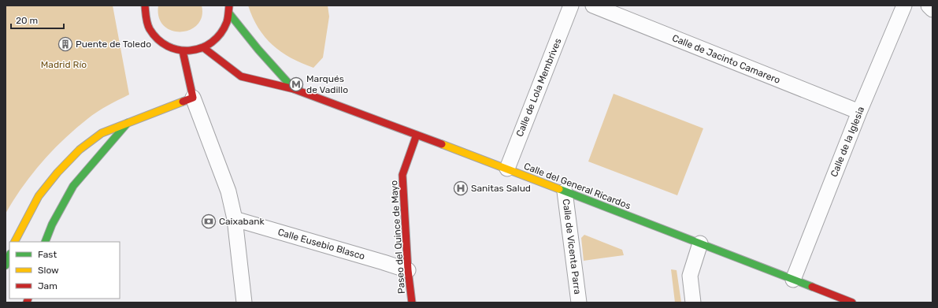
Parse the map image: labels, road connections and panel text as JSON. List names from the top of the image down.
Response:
{
  "streets": {
    "main road": ["Calle del General Ricardos", "Paseo del Quince de Mayo"],
    "street": [
      "Calle de Jacinto Camarero",
      "Calle de Lola Membrives",
      "Calle de la Iglesia",
      "Calle Eusebio Blasco",
      "Calle de Vicenta Parra"
    ]
  },
  "crossings": [
    ["Calle de Jacinto Camarero", "Calle de la Iglesia"],
    ["Calle de Lola Membrives", "Calle del General Ricardos"],
    ["Calle de la Iglesia", "Calle del General Ricardos"],
    ["Calle del General Ricardos", "Paseo del Quince de Mayo"],
    ["Calle del General Ricardos", "Calle de Vicenta Parra"],
    ["Paseo del Quince de Mayo", "Calle Eusebio Blasco"]
  ],
  "parks": ["Madrid Río"],
  "places": {
    "building": ["Puente de Toledo"],
    "metro station": ["Marqués de Vadillo"],
    "hospital": ["Sanitas Salud"],
    "bank": ["Caixabank"]
  },
  "legend": ["Fast", "Slow", "Jam"],
  "scale_bar": "20 m"
}
